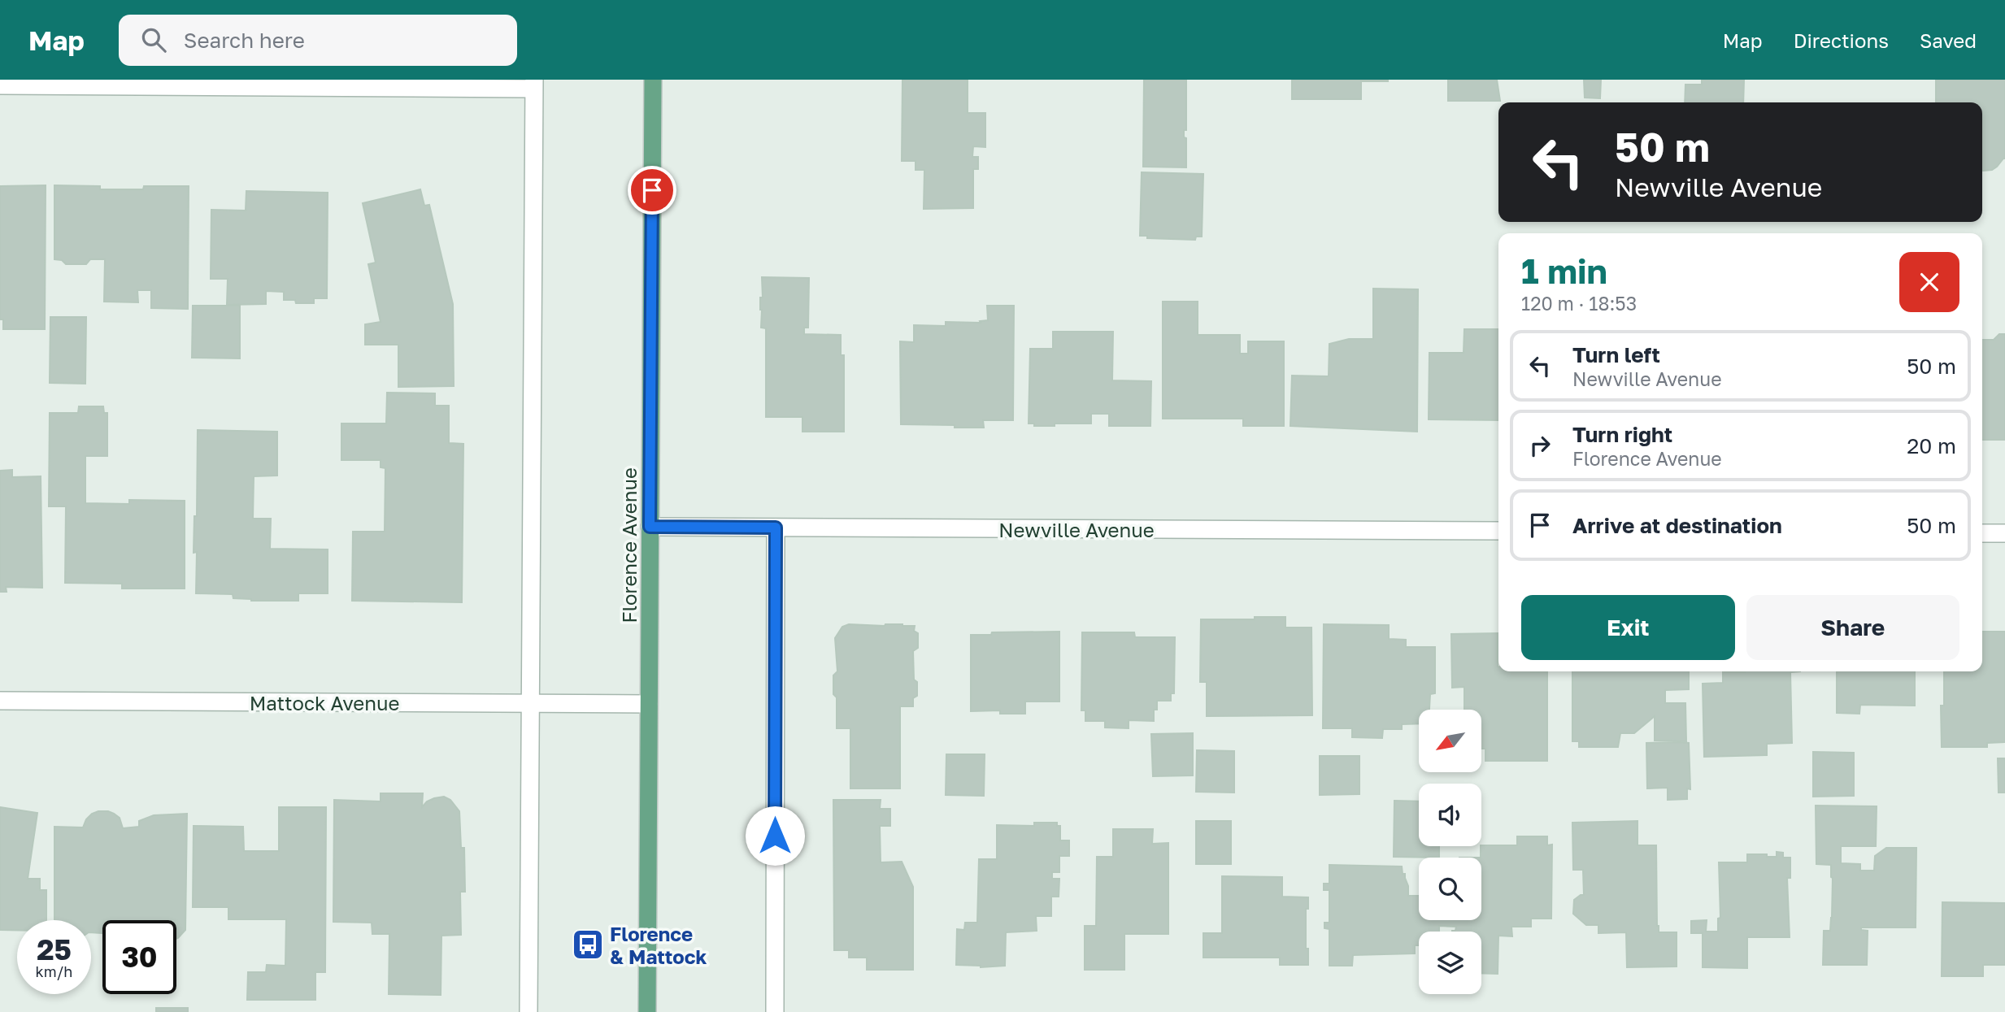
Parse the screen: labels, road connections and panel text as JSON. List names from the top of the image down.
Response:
{
  "streets": {
    "main road": ["Florence Avenue"],
    "street": ["Newville Avenue", "Mattock Avenue"]
  },
  "crossings": [
    ["Newville Avenue", "Florence Avenue"],
    ["Florence Avenue", "Mattock Avenue"]
  ],
  "places": {
    "bus stop": ["Florence & Mattock"]
  },
  "north": "bottom left",
  "page": {
    "header": "Map",
    "search": "Search here",
    "nav": ["Map", "Directions", "Saved"],
    "turn": ["50 m", "Newville Avenue"],
    "heading": ["1 min", "120 m · 18:53"],
    "list": [
      {
        "name": "Turn left",
        "note": "Newville Avenue",
        "value": "50 m"
      },
      {
        "name": "Turn right",
        "note": "Florence Avenue",
        "value": "20 m"
      },
      {
        "name": "Arrive at destination",
        "value": "50 m"
      }
    ],
    "buttons": ["Exit", "Share"],
    "speed": "25 km/h",
    "limit": "30"
  }
}
